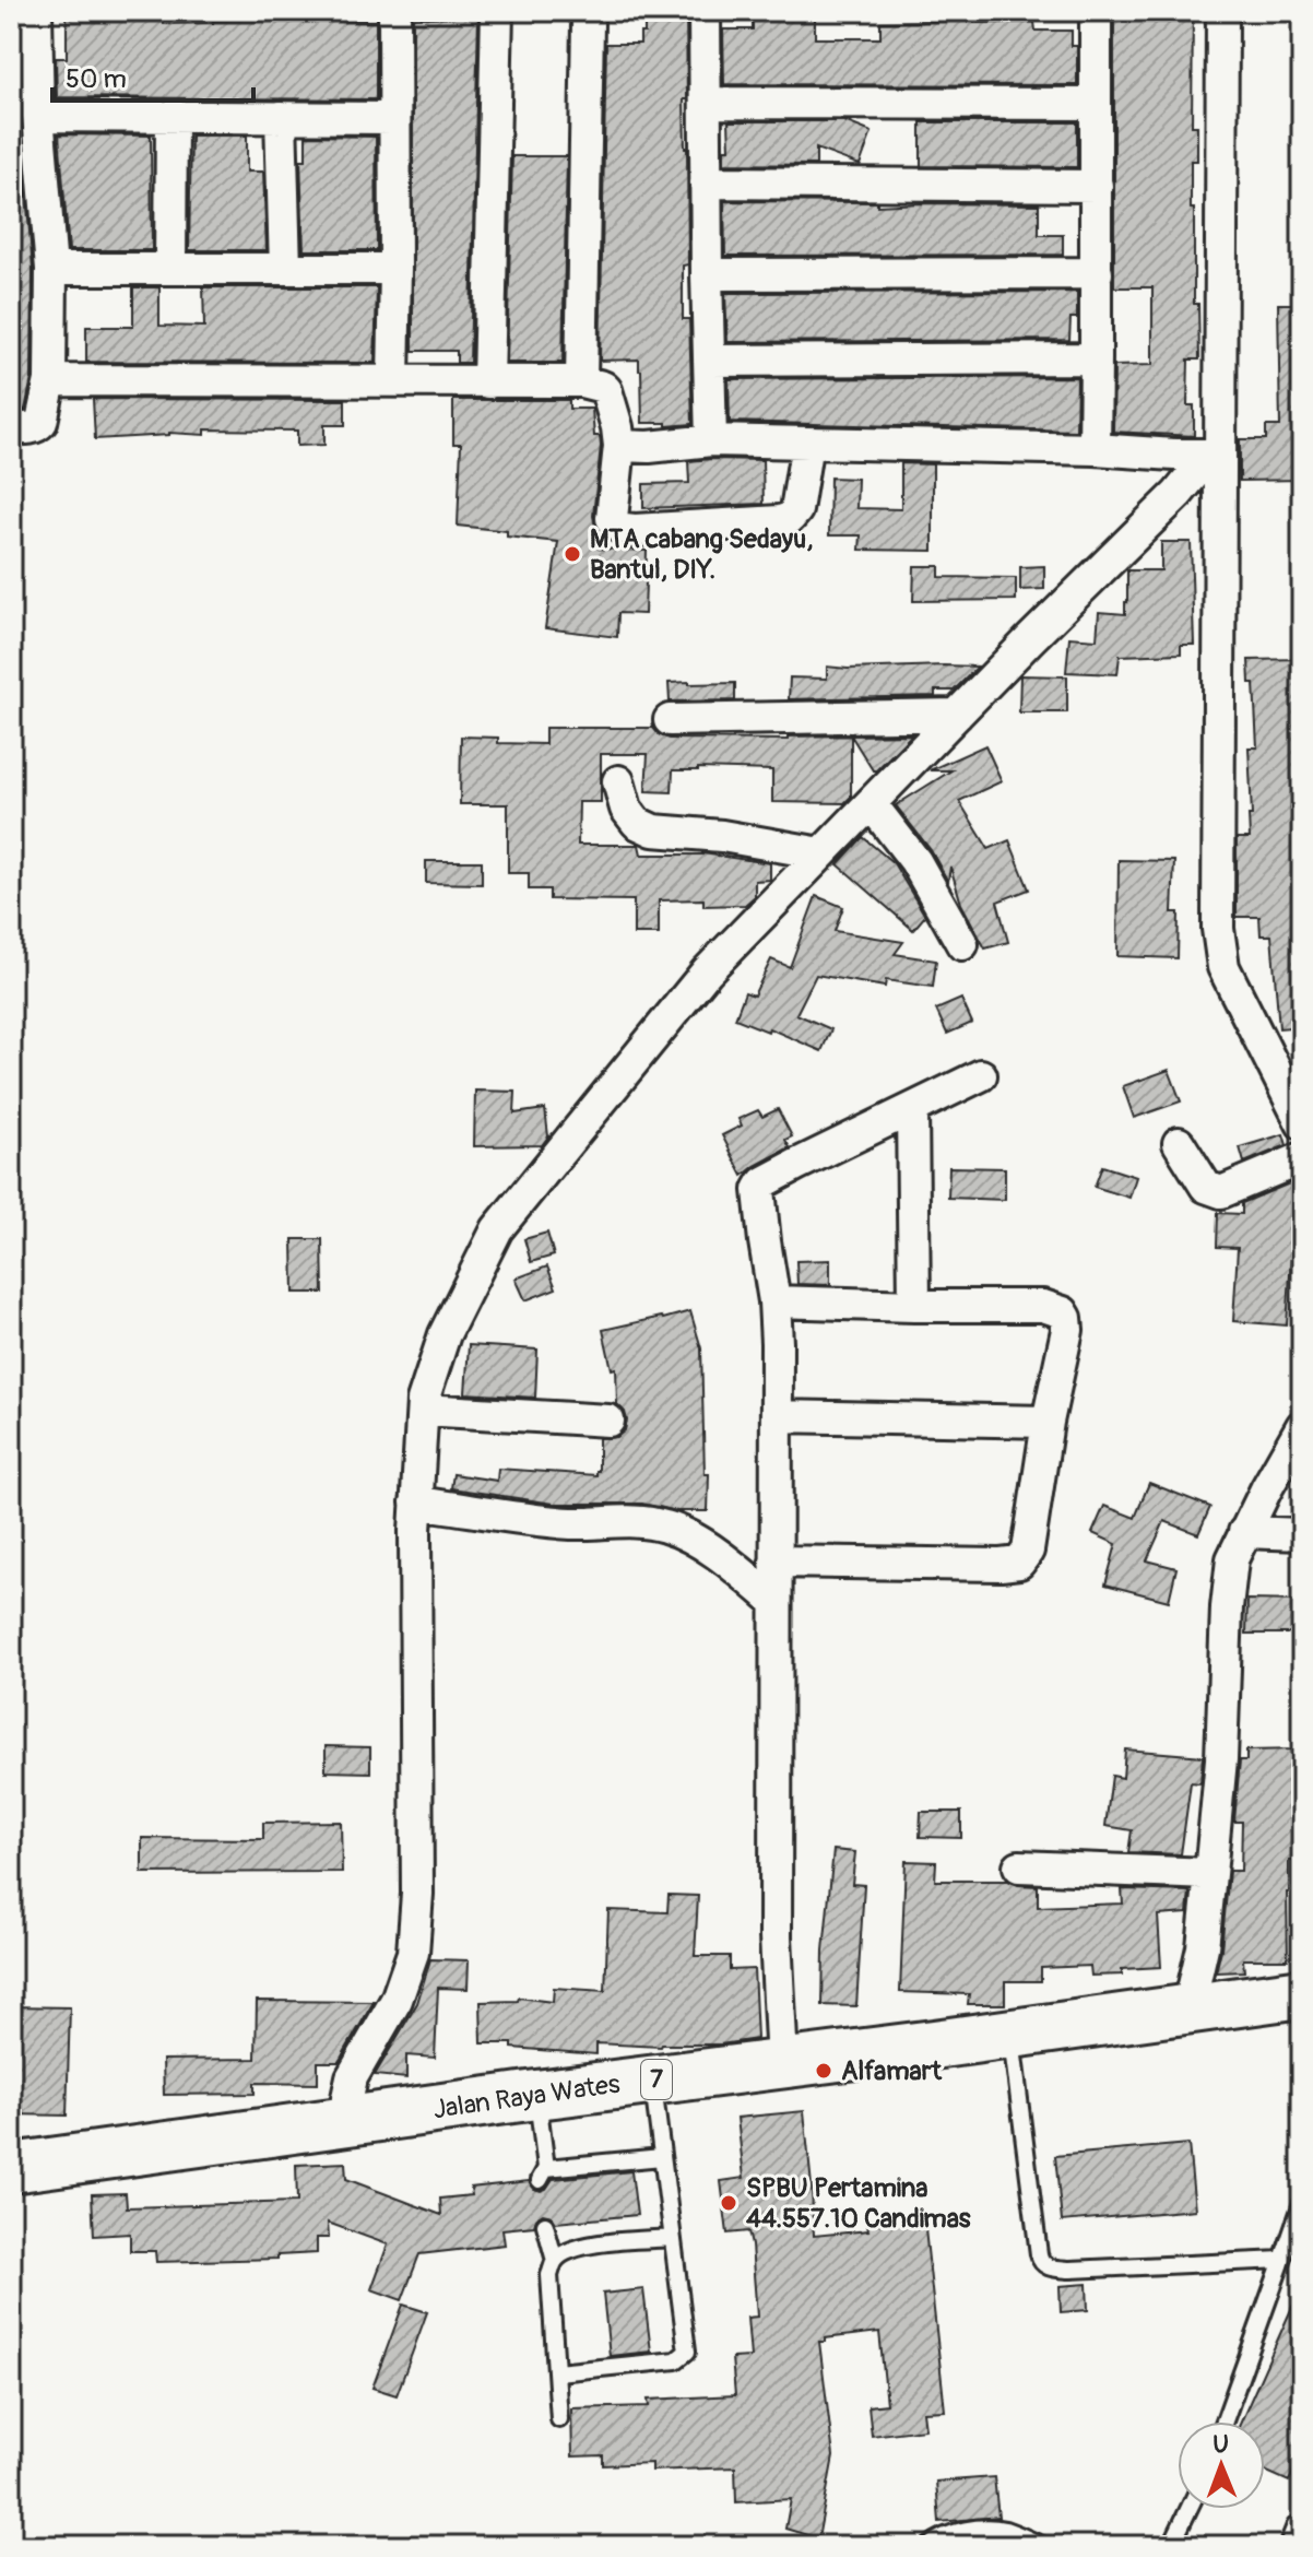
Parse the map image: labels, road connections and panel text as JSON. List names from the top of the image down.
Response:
{
  "streets": {
    "highway": ["7", "Jalan Raya Wates"]
  },
  "places": ["MTA cabang Sedayu, Bantul, DIY.", "Alfamart", "SPBU Pertamina 44.557.10 Candimas"],
  "scale_bar": "50 m",
  "north": "top"
}
